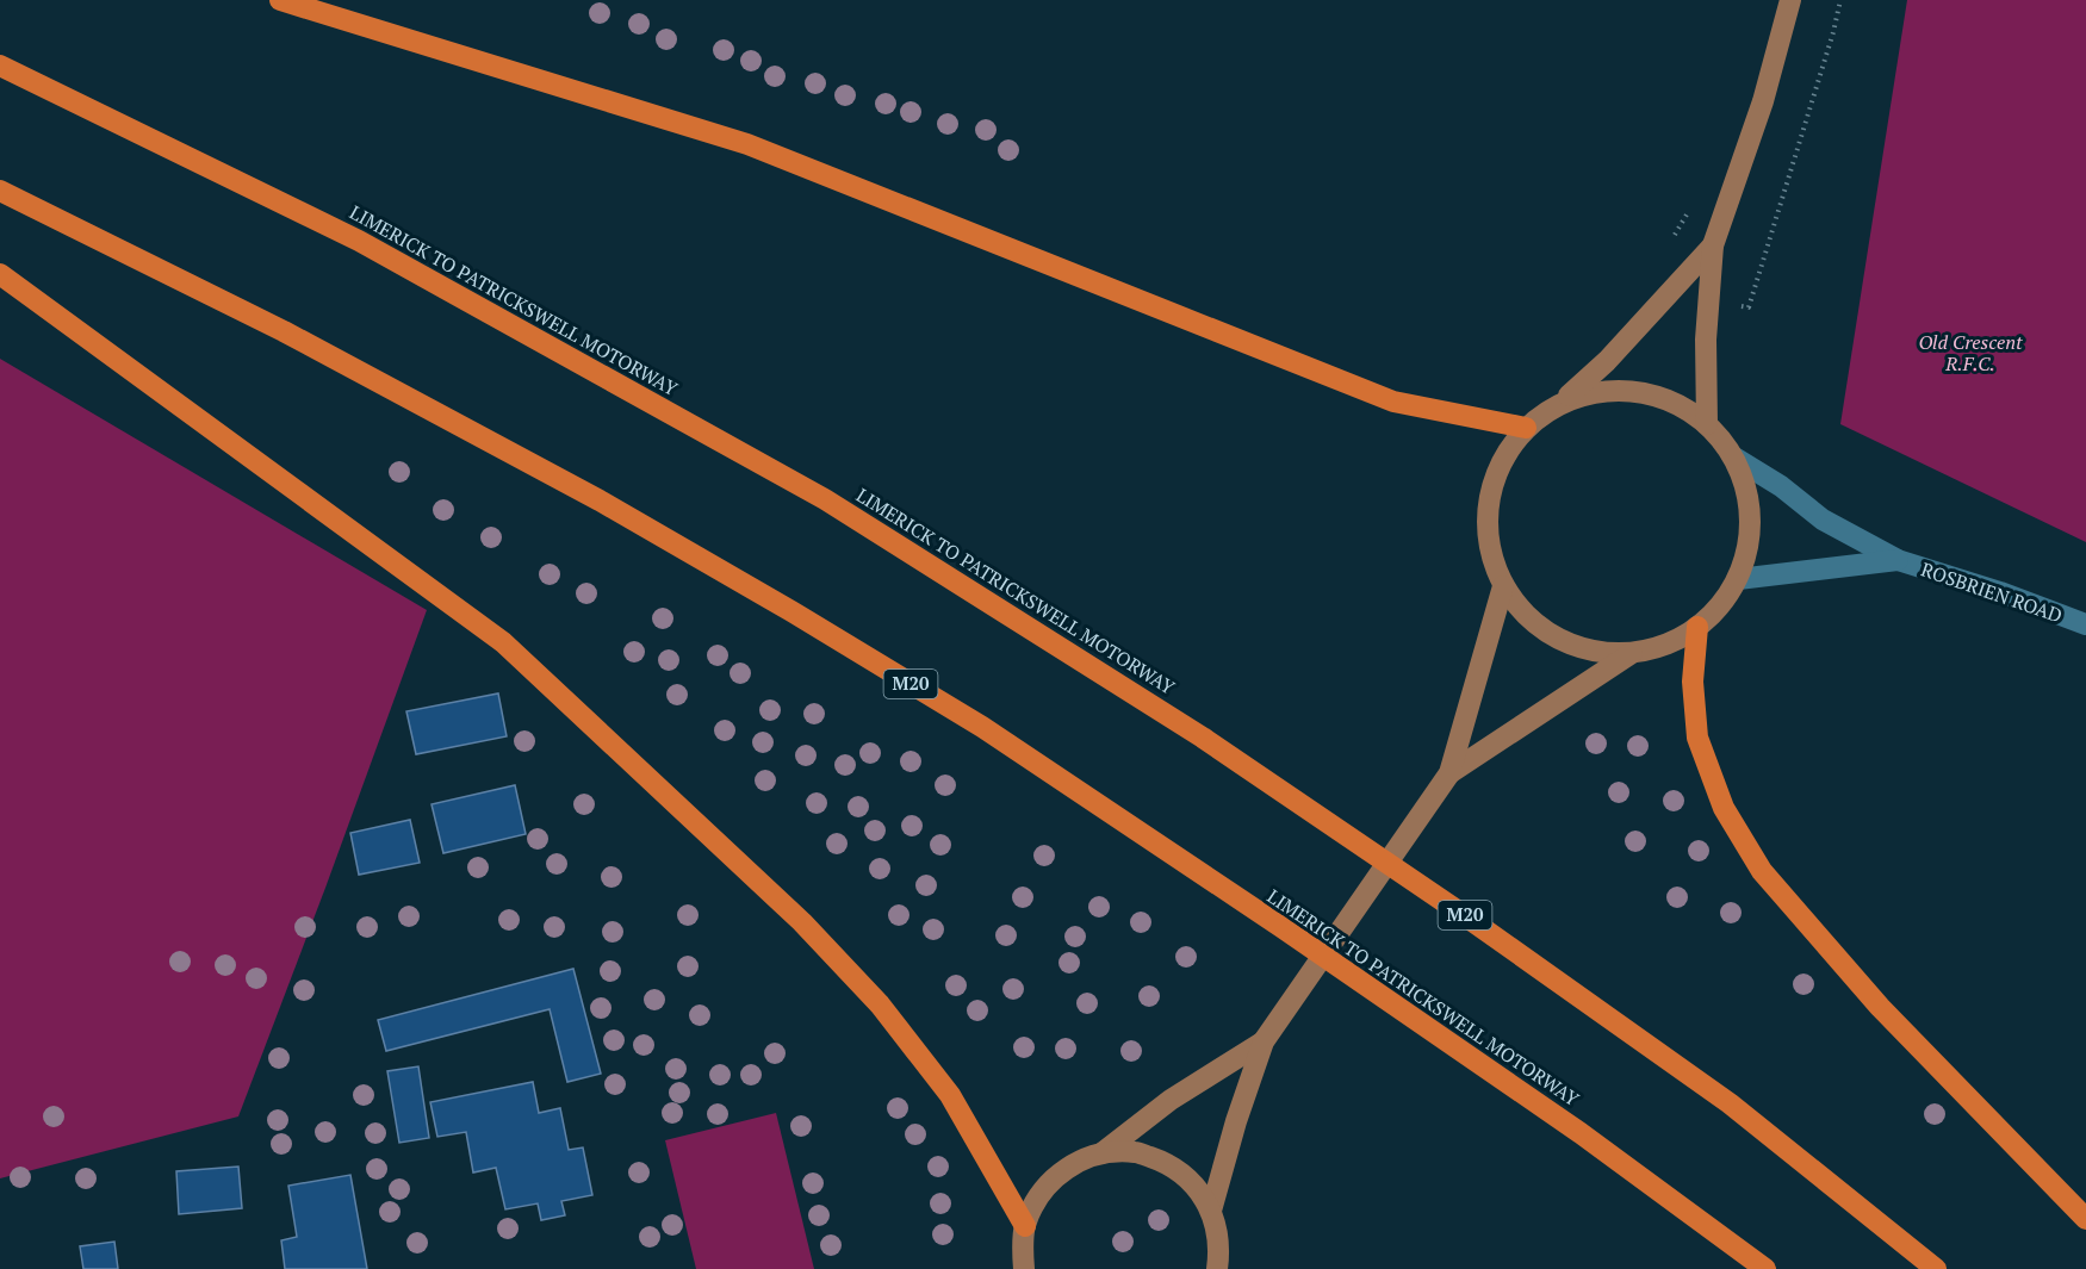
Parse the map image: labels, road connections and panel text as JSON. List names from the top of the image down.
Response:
{
  "streets": {
    "highway": ["LIMERICK TO PATRICKSWELL MOTORWAY", "M20"],
    "street": ["ROSBRIEN ROAD"]
  },
  "parks": ["Old Crescent R.F.C."]
}
